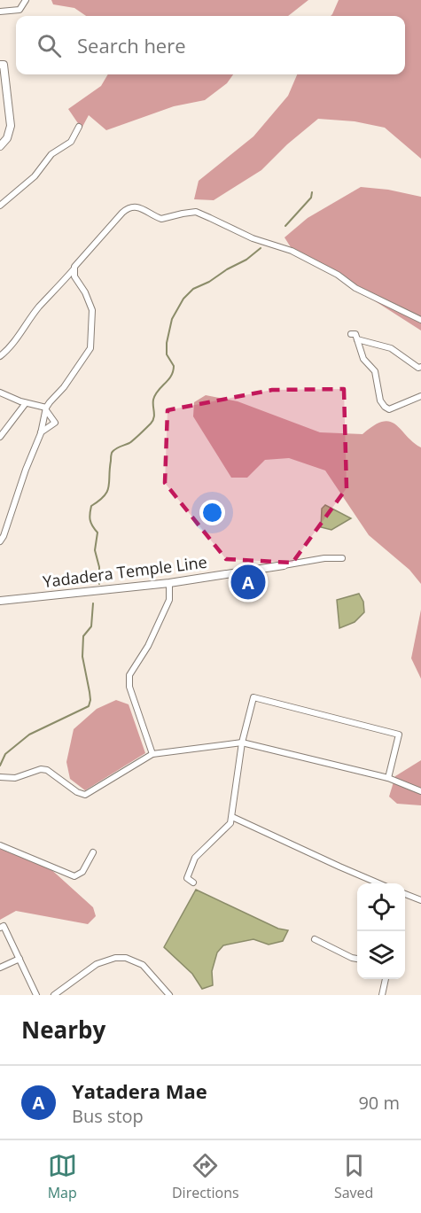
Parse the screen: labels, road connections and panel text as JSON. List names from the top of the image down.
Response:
{
  "streets": {
    "main road": ["Yadadera Temple Line"]
  },
  "page": {
    "search": "Search here",
    "pins": "A",
    "heading": "Nearby",
    "list": [
      {
        "mark": "A",
        "name": "Yatadera Mae",
        "note": "Bus stop",
        "value": "90 m"
      }
    ],
    "nav": ["Map", "Directions", "Saved"]
  }
}
